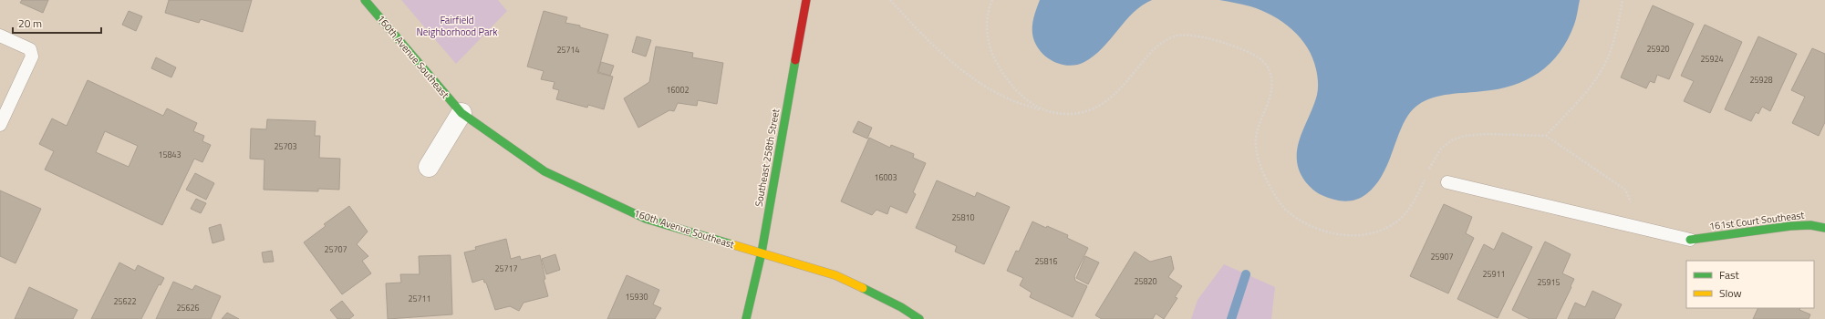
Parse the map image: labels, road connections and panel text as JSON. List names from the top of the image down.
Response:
{
  "streets": {
    "street": ["160th Avenue Southeast", "Southeast 258th Street", "161st Court Southeast"]
  },
  "crossings": [
    ["160th Avenue Southeast", "Southeast 258th Street"]
  ],
  "parks": ["Fairfield Neighborhood Park"],
  "house_numbers": [
    "25920",
    "25714",
    "25924",
    "25928",
    "16002",
    "25703",
    "15843",
    "16003",
    "25810",
    "25707",
    "25907",
    "25816",
    "25717",
    "25911",
    "25820",
    "25915",
    "15930",
    "25711",
    "25622",
    "25626"
  ],
  "legend": ["Fast", "Slow"],
  "scale_bar": "20 m"
}
